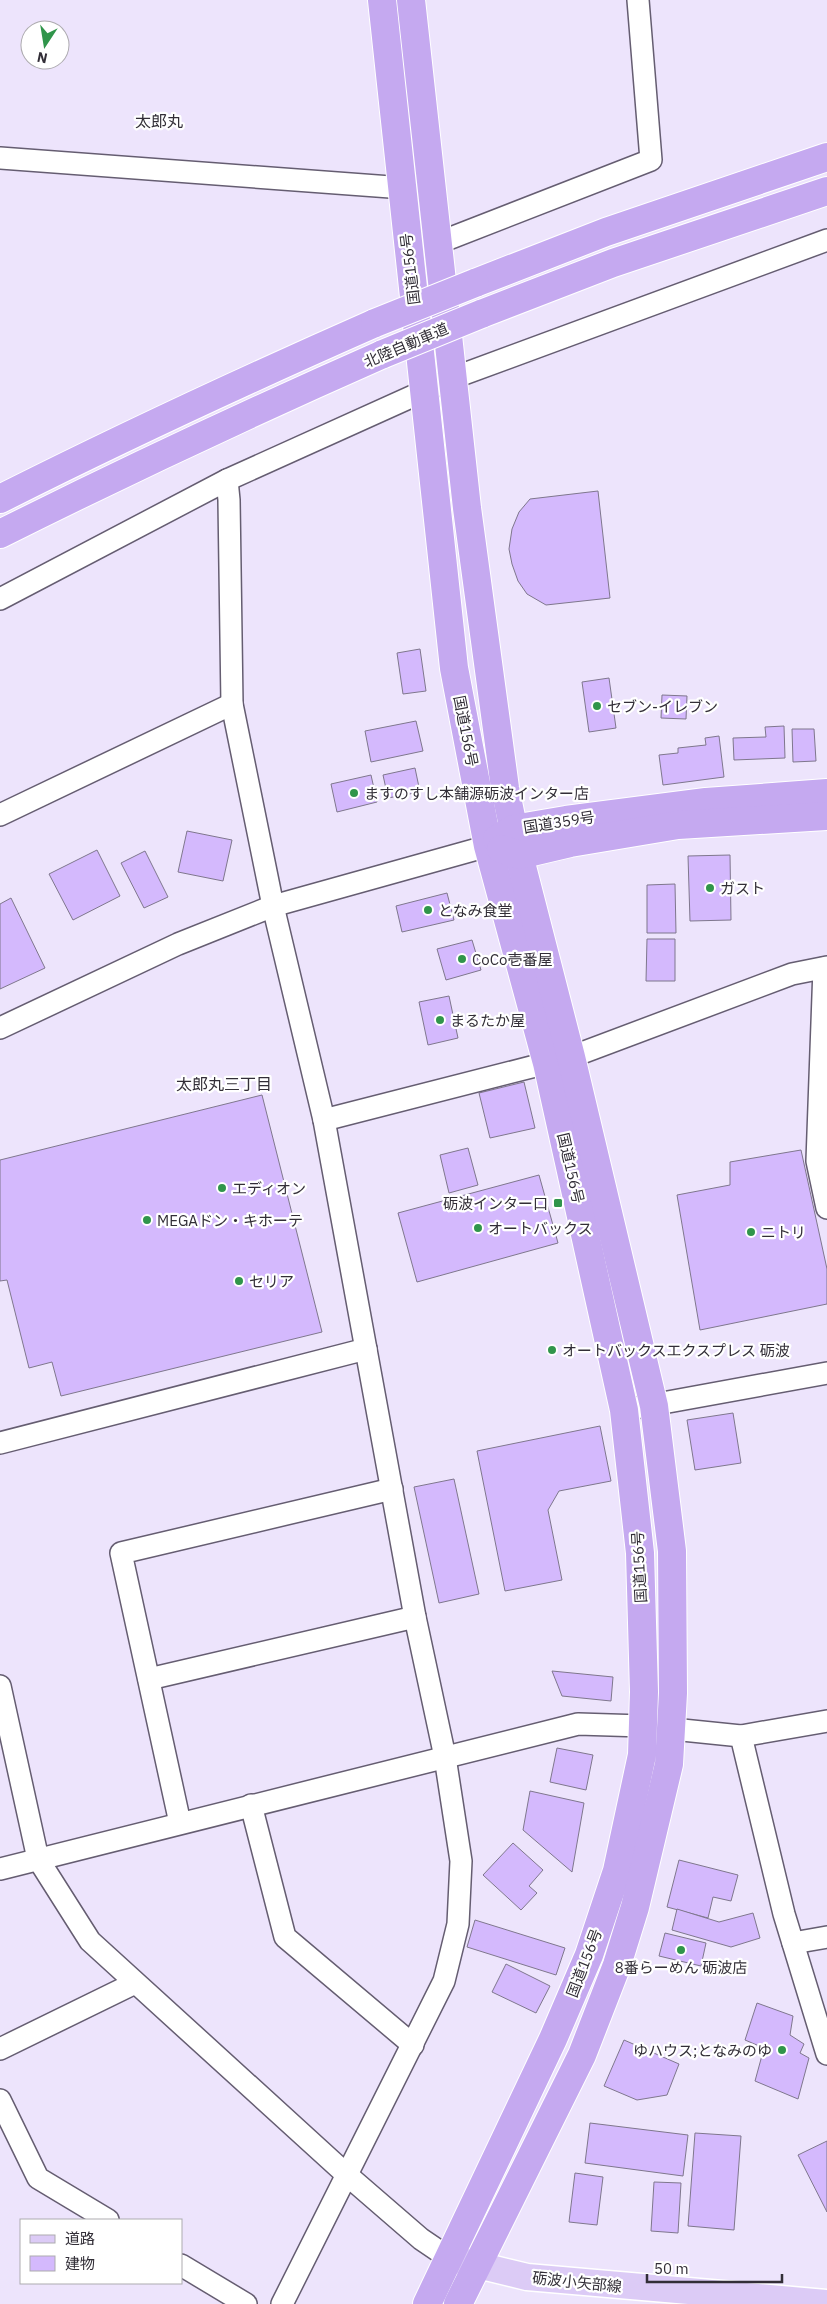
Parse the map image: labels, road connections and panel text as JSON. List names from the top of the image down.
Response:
{
  "streets": {
    "highway": ["国道156号", "北陸自動車道", "国道359号"],
    "main road": ["砺波小矢部線"]
  },
  "crossings": [
    ["国道156号", "国道359号"],
    ["国道156号", "砺波小矢部線"]
  ],
  "districts": ["太郎丸", "太郎丸三丁目"],
  "places": {
    "other": [
      "セブン-イレブン",
      "ますのすし本舗源砺波インター店",
      "ガスト",
      "となみ食堂",
      "CoCo壱番屋",
      "まるたか屋",
      "エディオン",
      "MEGAドン・キホーテ",
      "オートバックス",
      "ニトリ",
      "セリア",
      "オートバックスエクスプレス 砺波",
      "8番らーめん 砺波店",
      "ゆハウス;となみのゆ"
    ],
    "transit": ["砺波インター口"]
  },
  "legend": ["道路", "建物"],
  "scale_bar": "50 m",
  "north": "bottom"
}
